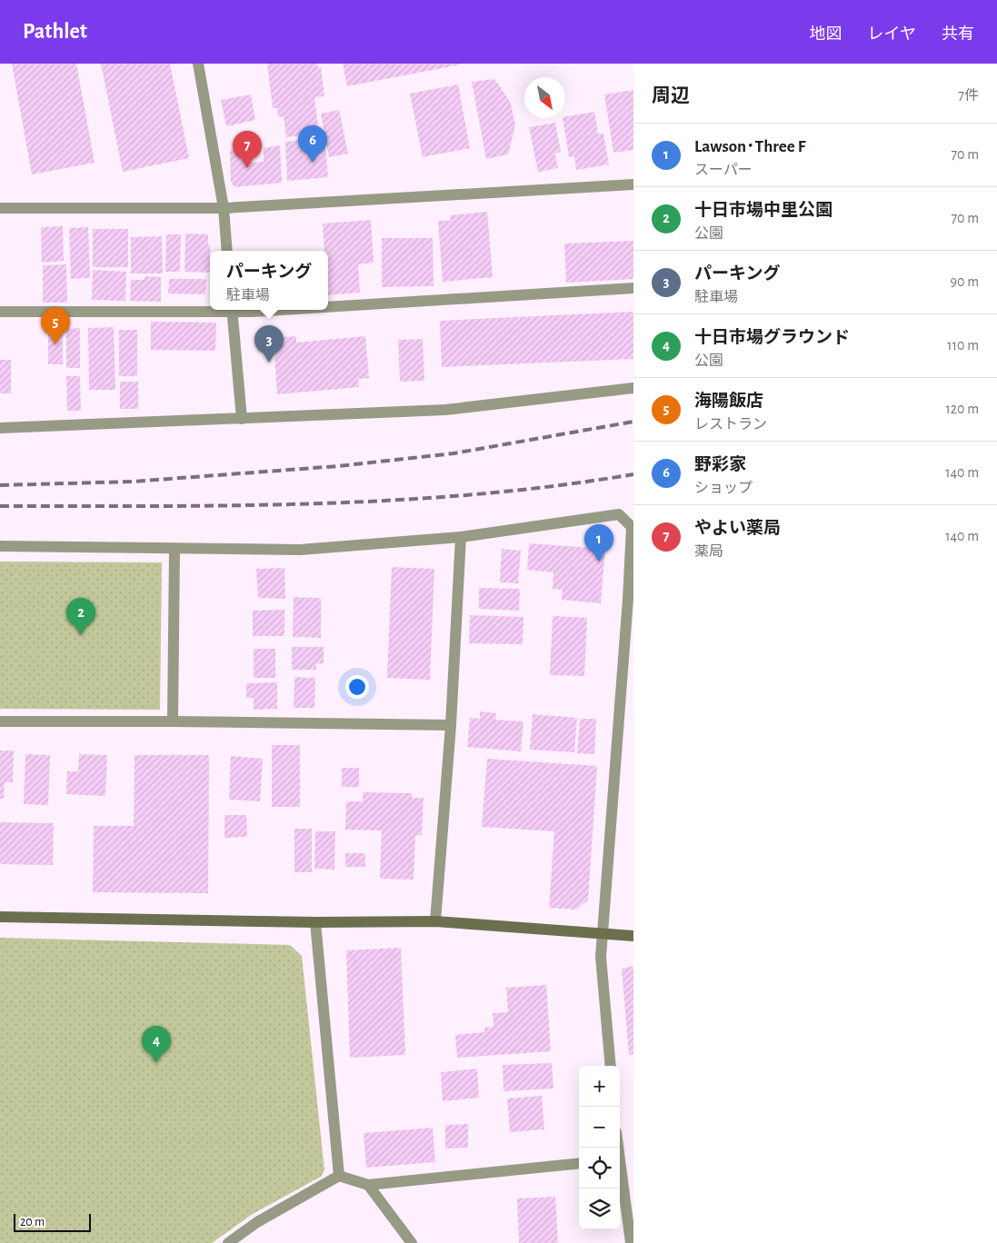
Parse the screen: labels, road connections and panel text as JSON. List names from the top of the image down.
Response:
{
  "scale_bar": "20 m",
  "north": "bottom right",
  "page": {
    "header": "Pathlet",
    "nav": ["地図", "レイヤ", "共有"],
    "heading": ["周辺", "7件"],
    "list": [
      {
        "mark": "1",
        "name": "Lawson･Three F",
        "note": "スーパー",
        "value": "70 m"
      },
      {
        "mark": "2",
        "name": "十日市場中里公園",
        "note": "公園",
        "value": "70 m"
      },
      {
        "mark": "3",
        "name": "パーキング",
        "note": "駐車場",
        "value": "90 m"
      },
      {
        "mark": "4",
        "name": "十日市場グラウンド",
        "note": "公園",
        "value": "110 m"
      },
      {
        "mark": "5",
        "name": "海陽飯店",
        "note": "レストラン",
        "value": "120 m"
      },
      {
        "mark": "6",
        "name": "野彩家",
        "note": "ショップ",
        "value": "140 m"
      },
      {
        "mark": "7",
        "name": "やよい薬局",
        "note": "薬局",
        "value": "140 m"
      }
    ],
    "pins": [
      "6",
      "7",
      "5",
      "3",
      "1",
      "2",
      "4"
    ],
    "popup": ["パーキング", "駐車場"],
    "map_buttons": ["+", "−"],
    "scale": "20 m"
  }
}
